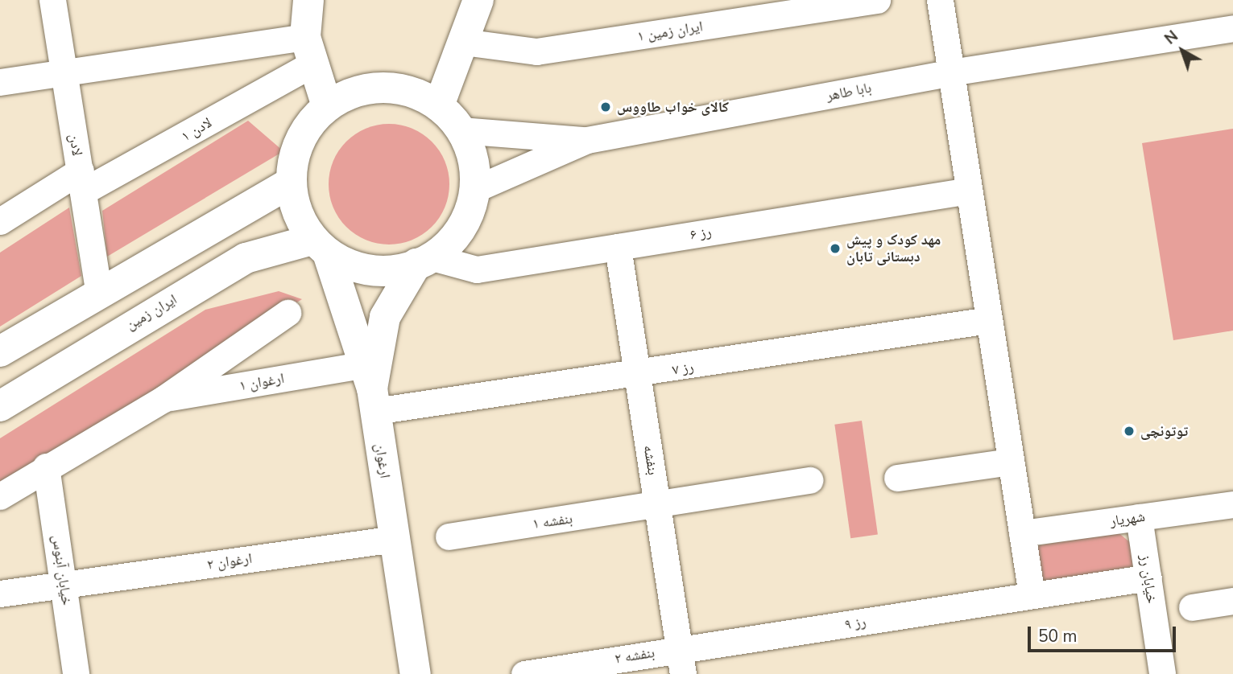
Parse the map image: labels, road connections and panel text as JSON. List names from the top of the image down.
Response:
{
  "streets": {
    "main road": ["ایران زمین", "ارغوان"],
    "street": [
      "ایران زمین ۱",
      "بابا طاهر",
      "لادن ۱",
      "لادن",
      "رز ۶",
      "رز ۷",
      "ارغوان ۱",
      "بنفشه",
      "شهریار",
      "بنفشه ۱",
      "ارغوان ۲",
      "خیابان آبنوس",
      "خیابان رز",
      "رز ۹",
      "بنفشه ۲"
    ]
  },
  "crossings": [
    ["بابا طاهر", "رز ۶"],
    ["بابا طاهر", "ایران زمین"],
    ["بابا طاهر", "ارغوان"],
    ["لادن ۱", "لادن"],
    ["رز ۶", "ایران زمین"],
    ["رز ۶", "بنفشه"],
    ["رز ۶", "ارغوان"],
    ["ایران زمین", "ارغوان"],
    ["رز ۷", "ارغوان ۱"],
    ["رز ۷", "بنفشه"],
    ["رز ۷", "ارغوان"],
    ["ارغوان ۱", "ارغوان"],
    ["بنفشه", "بنفشه ۱"],
    ["بنفشه", "رز ۹"],
    ["بنفشه", "بنفشه ۲"],
    ["ارغوان", "ارغوان ۲"],
    ["شهریار", "خیابان رز"],
    ["ارغوان ۲", "خیابان آبنوس"],
    ["خیابان رز", "رز ۹"],
    ["رز ۹", "بنفشه ۲"]
  ],
  "places": ["کالای خواب طاووس", "مهد کودک و پیش دبستانی تابان", "توتونچی"],
  "scale_bar": "50 m",
  "north": "top left"
}
